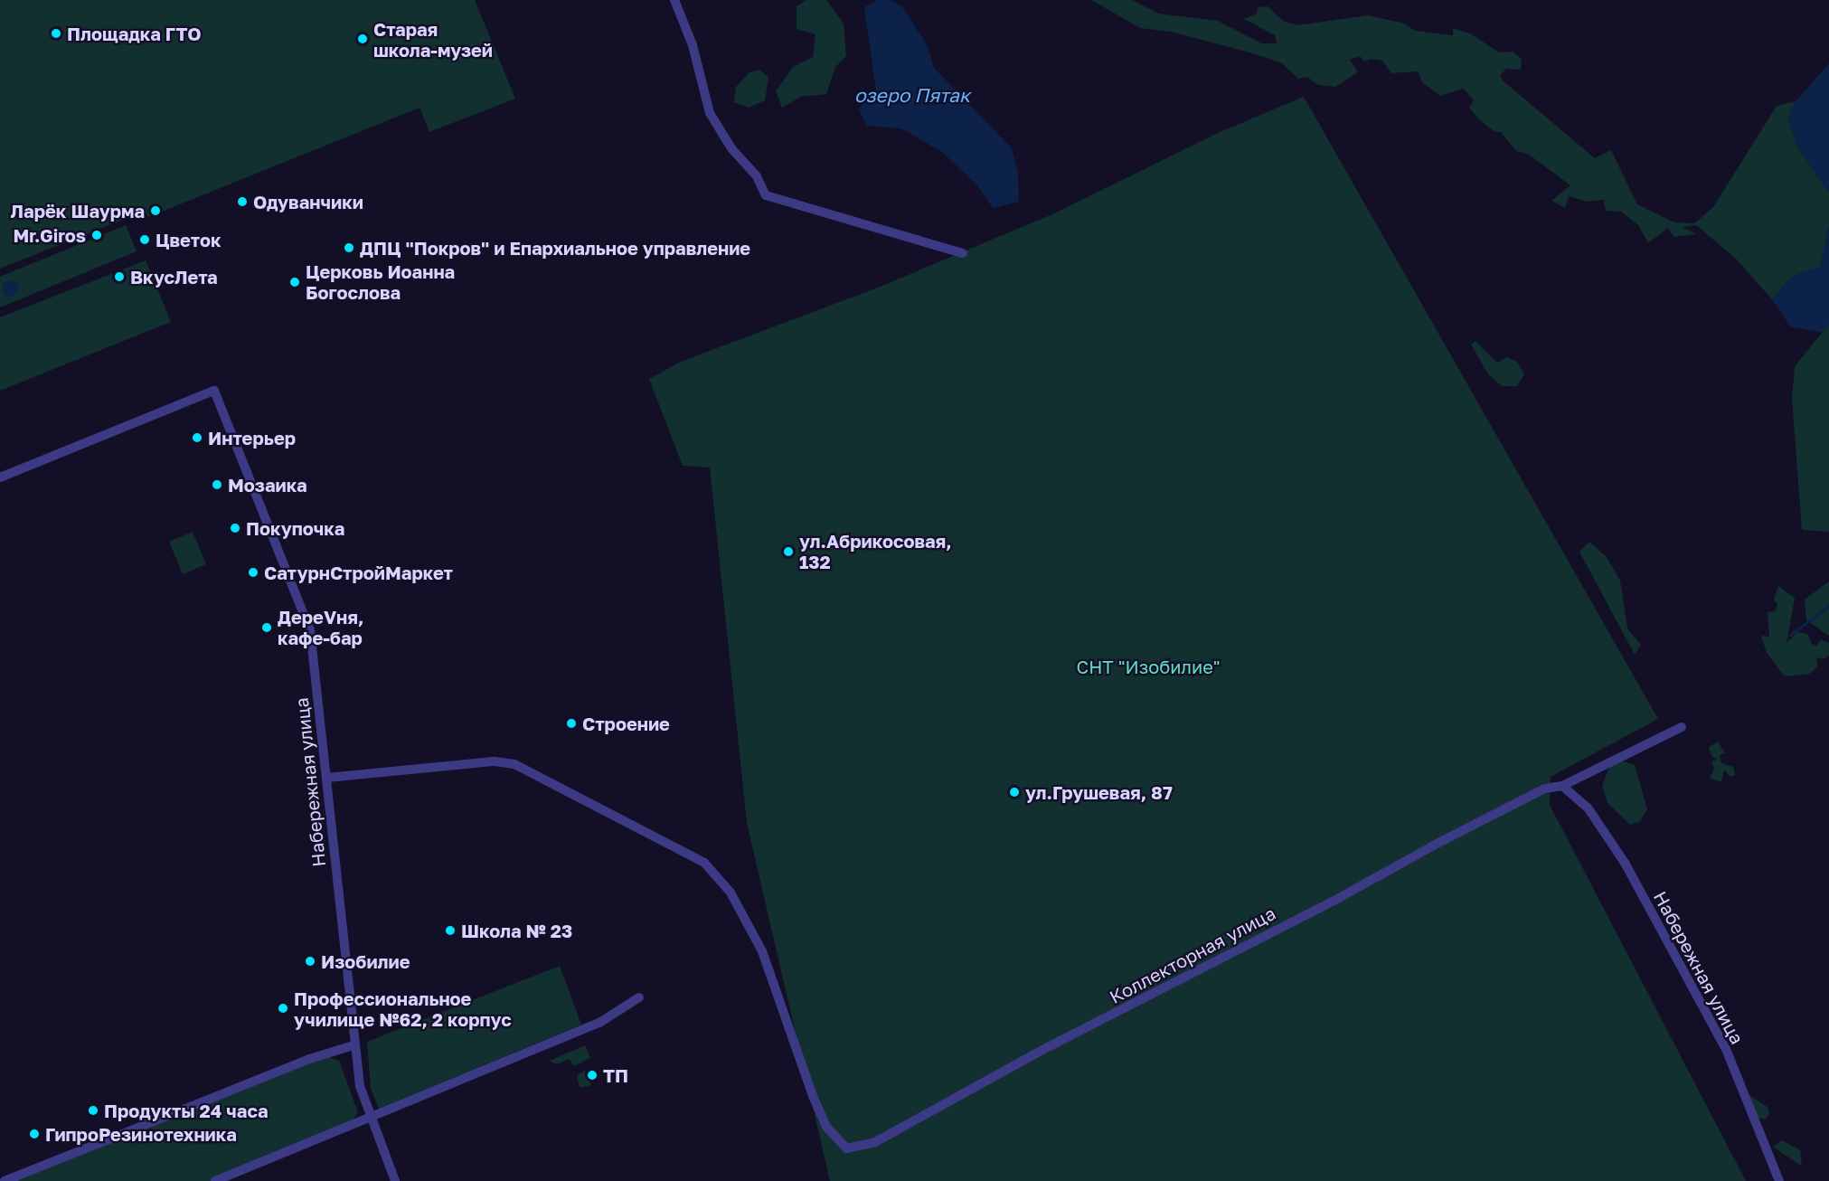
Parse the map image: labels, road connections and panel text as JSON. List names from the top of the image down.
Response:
{
  "streets": {
    "street": ["Набережная улица", "Коллекторная улица"]
  },
  "crossings": [
    ["Набережная улица", "Коллекторная улица"]
  ],
  "water": ["озеро Пятак"],
  "parks": ["СНТ \"Изобилие\""],
  "places": [
    "Площадка ГТО",
    "Старая школа-музей",
    "Одуванчики",
    "Ларёк Шаурма",
    "Mr.Giros",
    "Цветок",
    "ДПЦ \"Покров\" и Епархиальное управление",
    "ВкусЛета",
    "Церковь Иоанна Богослова",
    "Интерьер",
    "Мозаика",
    "Покупочка",
    "ул.Абрикосовая, 132",
    "СатурнСтройМаркет",
    "ДереVня, кафе-бар",
    "Строение",
    "ул.Грушевая, 87",
    "Школа № 23",
    "Изобилие",
    "Профессиональное училище №62, 2 корпус",
    "ТП",
    "Продукты 24 часа",
    "ГипроРезинотехника"
  ]
}
